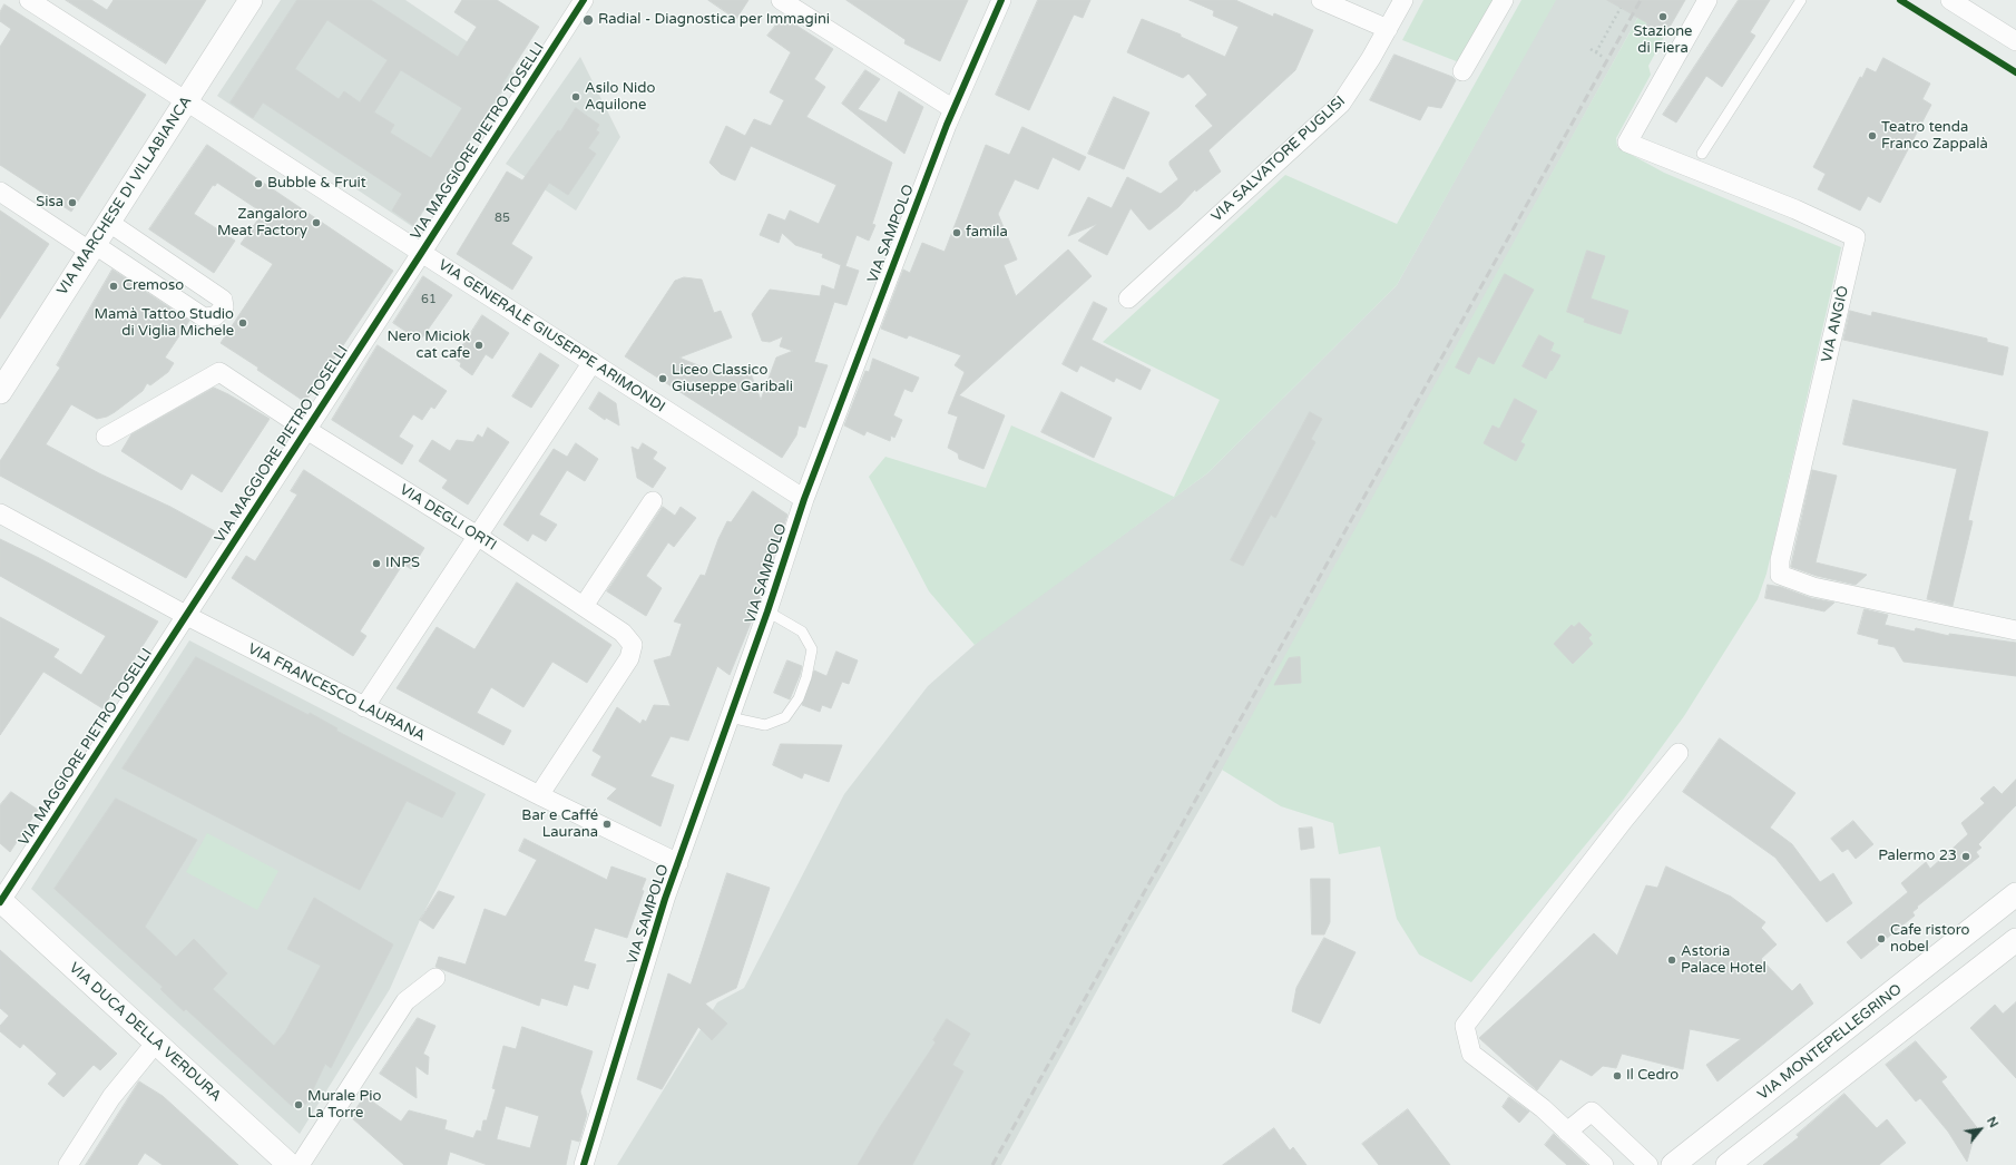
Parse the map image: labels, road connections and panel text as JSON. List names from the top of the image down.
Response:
{
  "streets": {
    "street": [
      "VIA MAGGIORE PIETRO TOSELLI",
      "VIA SALVATORE PUGLISI",
      "VIA MARCHESE DI VILLABIANCA",
      "VIA SAMPOLO",
      "VIA ANGIÒ",
      "VIA GENERALE GIUSEPPE ARIMONDI",
      "VIA DEGLI ORTI",
      "VIA FRANCESCO LAURANA",
      "VIA DUCA DELLA VERDURA",
      "VIA MONTEPELLEGRINO"
    ]
  },
  "crossings": [
    ["VIA MAGGIORE PIETRO TOSELLI", "VIA GENERALE GIUSEPPE ARIMONDI"],
    ["VIA MAGGIORE PIETRO TOSELLI", "VIA DEGLI ORTI"],
    ["VIA MAGGIORE PIETRO TOSELLI", "VIA FRANCESCO LAURANA"],
    ["VIA MAGGIORE PIETRO TOSELLI", "VIA DUCA DELLA VERDURA"],
    ["VIA MARCHESE DI VILLABIANCA", "VIA GENERALE GIUSEPPE ARIMONDI"],
    ["VIA SAMPOLO", "VIA GENERALE GIUSEPPE ARIMONDI"],
    ["VIA SAMPOLO", "VIA FRANCESCO LAURANA"],
    ["VIA DEGLI ORTI", "VIA FRANCESCO LAURANA"]
  ],
  "places": [
    "Stazione di Fiera",
    "Radial - Diagnostica per Immagini",
    "Asilo Nido Aquilone",
    "Teatro tenda Franco Zappalà",
    "Bubble & Fruit",
    "Sisa",
    "Zangaloro Meat Factory",
    "famila",
    "Cremoso",
    "Mamà Tattoo Studio di Viglia Michele",
    "Nero Miciok cat cafe",
    "Liceo Classico Giuseppe Garibali",
    "INPS",
    "Bar e Caffé Laurana",
    "Palermo 23",
    "Cafe ristoro nobel",
    "Astoria Palace Hotel",
    "Il Cedro",
    "Murale Pio La Torre"
  ],
  "house_numbers": ["85", "61"],
  "north": "top right"
}
